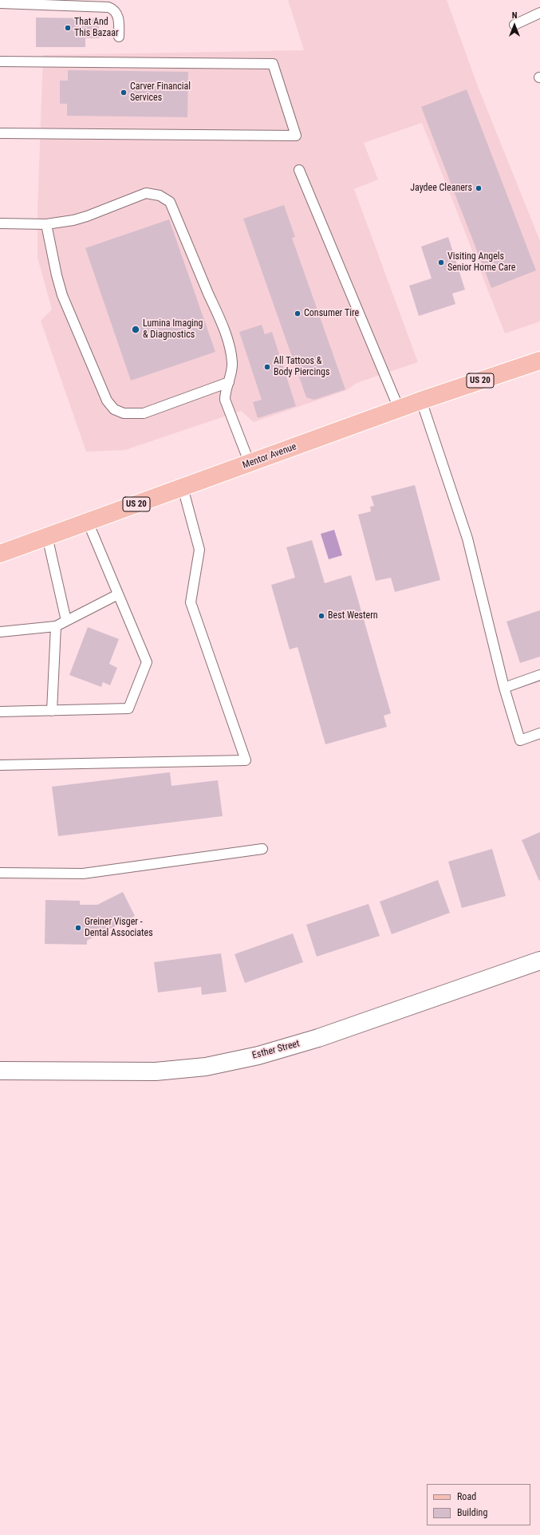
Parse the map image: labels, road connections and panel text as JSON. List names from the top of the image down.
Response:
{
  "streets": {
    "main road": ["US 20", "Mentor Avenue"],
    "street": ["Esther Street"]
  },
  "places": [
    "That And This Bazaar",
    "Carver Financial Services",
    "Jaydee Cleaners",
    "Visiting Angels Senior Home Care",
    "Consumer Tire",
    "Lumina Imaging & Diagnostics",
    "All Tattoos & Body Piercings",
    "Best Western",
    "Greiner Visger - Dental Associates"
  ],
  "legend": ["Road", "Building"],
  "north": "top"
}
